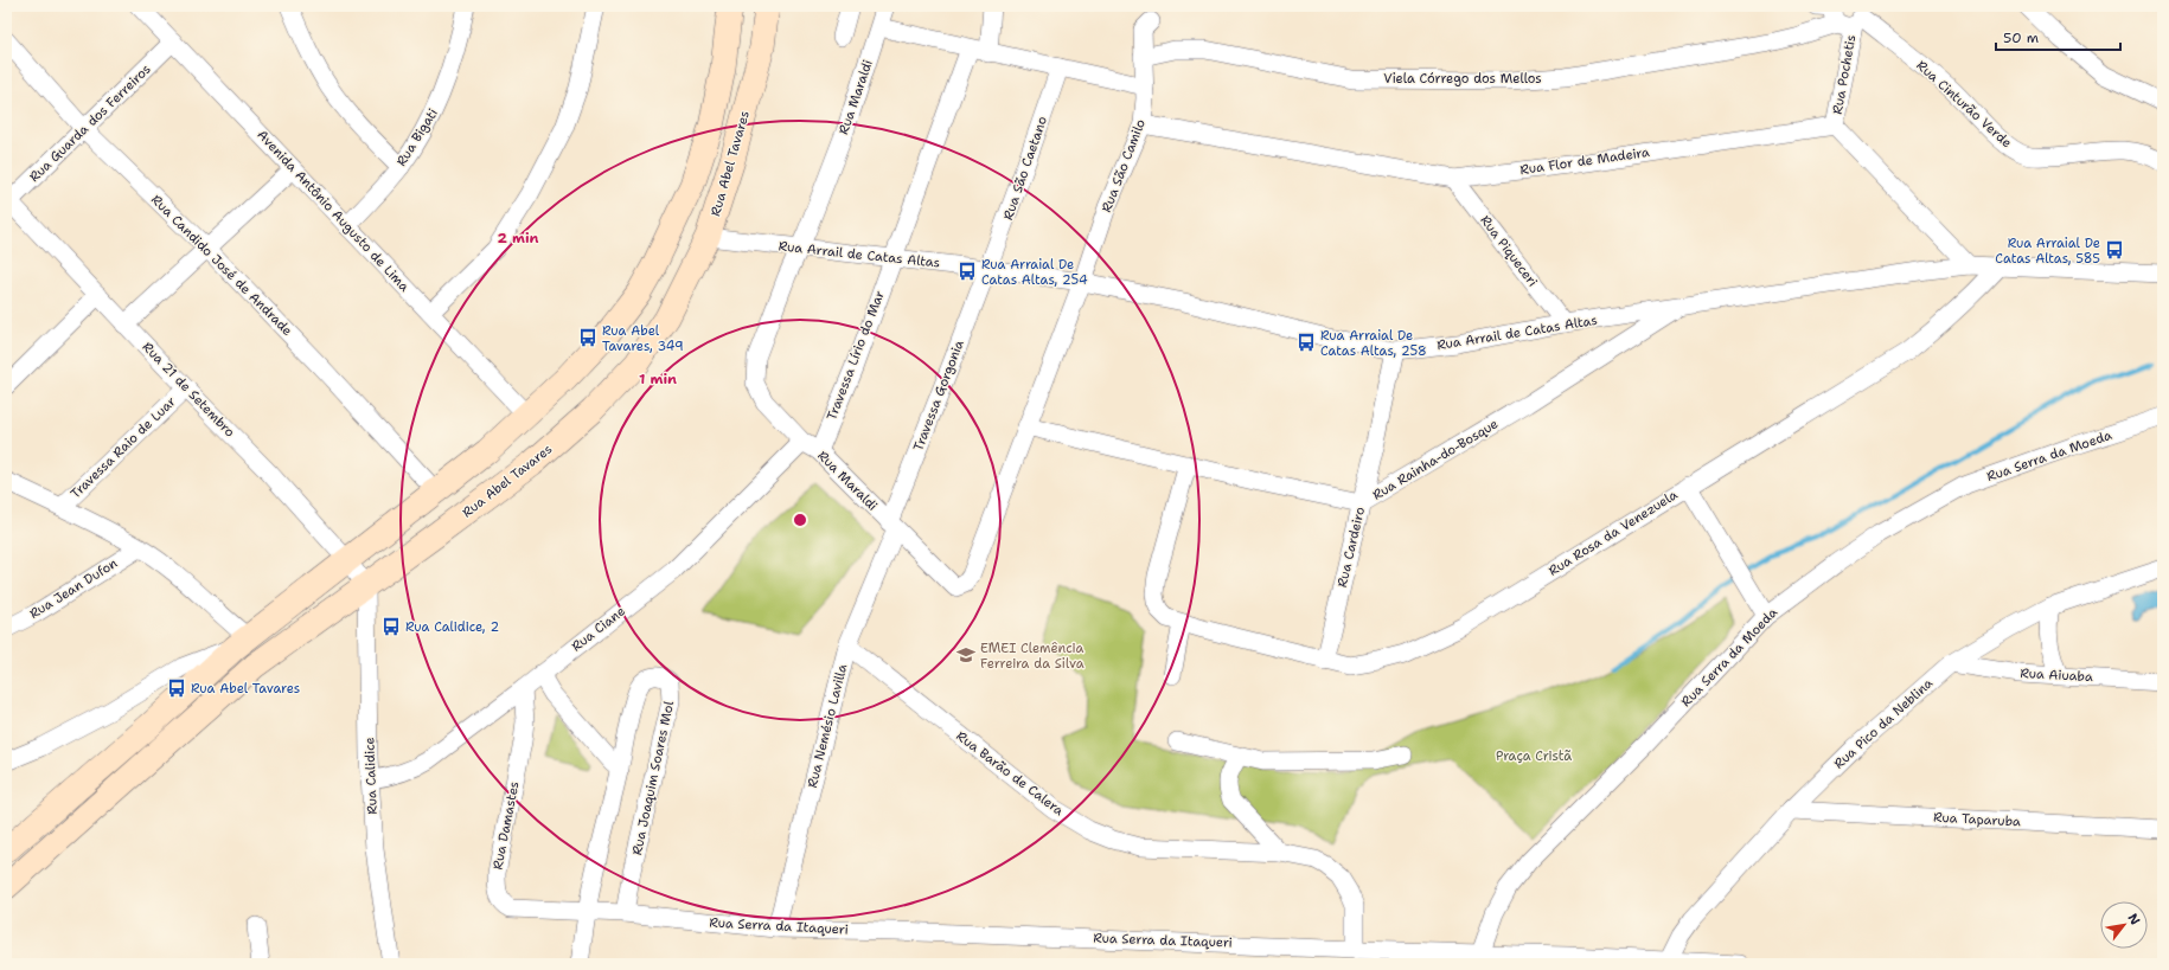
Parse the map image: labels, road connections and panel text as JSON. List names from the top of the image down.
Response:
{
  "streets": {
    "main road": ["Rua Abel Tavares"],
    "street": [
      "Rua Pochetis",
      "Viela Córrego dos Mellos",
      "Rua Maraldi",
      "Rua Cinturão Verde",
      "Rua Guarda dos Ferreiros",
      "Rua Bigati",
      "Rua Flor de Madeira",
      "Rua São Camilo",
      "Rua São Caetano",
      "Avenida Antônio Augusto de Lima",
      "Rua Piqueceri",
      "Rua Arrail de Catas Altas",
      "Rua Candido José de Andrade",
      "Travessa Lírio do Mar",
      "Rua 21 de Setembro",
      "Travessa Gorgonia",
      "Travessa Raio de Luar",
      "Rua Serra da Moeda",
      "Rua Rainha-do-Bosque",
      "Rua Rosa da Venezuela",
      "Rua Cardeiro",
      "Rua Jean Dufon",
      "Rua Ciane",
      "Rua Aiuaba",
      "Rua Pico da Neblina",
      "Rua Nemésio Lavilla",
      "Rua Barão de Calera",
      "Rua Calidice",
      "Rua Joaquim Soares Mol",
      "Rua Taparuba",
      "Rua Damastes",
      "Rua Serra da Itaqueri"
    ]
  },
  "crossings": [
    ["Rua Pochetis", "Viela Córrego dos Mellos"],
    ["Rua Pochetis", "Rua Cinturão Verde"],
    ["Rua Pochetis", "Rua Flor de Madeira"],
    ["Viela Córrego dos Mellos", "Rua Cinturão Verde"],
    ["Viela Córrego dos Mellos", "Rua São Camilo"],
    ["Rua Maraldi", "Rua São Camilo"],
    ["Rua Maraldi", "Rua Arrail de Catas Altas"],
    ["Rua Maraldi", "Travessa Lírio do Mar"],
    ["Rua Maraldi", "Travessa Gorgonia"],
    ["Rua Maraldi", "Rua Rainha-do-Bosque"],
    ["Rua Maraldi", "Rua Ciane"],
    ["Rua Maraldi", "Rua Nemésio Lavilla"],
    ["Rua Guarda dos Ferreiros", "Avenida Antônio Augusto de Lima"],
    ["Rua Guarda dos Ferreiros", "Rua Candido José de Andrade"],
    ["Rua Guarda dos Ferreiros", "Rua 21 de Setembro"],
    ["Rua Bigati", "Avenida Antônio Augusto de Lima"],
    ["Rua Flor de Madeira", "Rua São Camilo"],
    ["Rua Flor de Madeira", "Rua Piqueceri"],
    ["Rua Abel Tavares", "Rua Arrail de Catas Altas"],
    ["Rua Abel Tavares", "Rua 21 de Setembro"],
    ["Rua Abel Tavares", "Rua Calidice"],
    ["Rua São Camilo", "Rua Arrail de Catas Altas"],
    ["Rua São Caetano", "Rua Arrail de Catas Altas"],
    ["Rua São Caetano", "Travessa Gorgonia"],
    ["Rua Piqueceri", "Rua Arrail de Catas Altas"],
    ["Rua Arrail de Catas Altas", "Travessa Lírio do Mar"],
    ["Rua Arrail de Catas Altas", "Travessa Gorgonia"],
    ["Rua Arrail de Catas Altas", "Rua Rainha-do-Bosque"],
    ["Rua Arrail de Catas Altas", "Rua Rosa da Venezuela"],
    ["Rua Arrail de Catas Altas", "Rua Cardeiro"],
    ["Rua 21 de Setembro", "Travessa Raio de Luar"],
    ["Rua 21 de Setembro", "Rua Calidice"],
    ["Travessa Gorgonia", "Rua Nemésio Lavilla"],
    ["Rua Serra da Moeda", "Rua Serra da Itaqueri"],
    ["Rua Rainha-do-Bosque", "Rua Rosa da Venezuela"],
    ["Rua Rainha-do-Bosque", "Rua Cardeiro"],
    ["Rua Rosa da Venezuela", "Rua Cardeiro"],
    ["Rua Ciane", "Rua Calidice"],
    ["Rua Ciane", "Rua Damastes"],
    ["Rua Aiuaba", "Rua Pico da Neblina"],
    ["Rua Pico da Neblina", "Rua Taparuba"],
    ["Rua Pico da Neblina", "Rua Serra da Itaqueri"],
    ["Rua Nemésio Lavilla", "Rua Barão de Calera"],
    ["Rua Nemésio Lavilla", "Rua Serra da Itaqueri"],
    ["Rua Barão de Calera", "Rua Serra da Itaqueri"],
    ["Rua Joaquim Soares Mol", "Rua Damastes"],
    ["Rua Joaquim Soares Mol", "Rua Serra da Itaqueri"],
    ["Rua Damastes", "Rua Serra da Itaqueri"]
  ],
  "parks": ["Praça Cristã"],
  "places": {
    "bus stop": [
      "Rua Arraial De Catas Altas, 585",
      "Rua Arraial De Catas Altas, 254",
      "Rua Abel Tavares, 349",
      "Rua Arraial De Catas Altas, 258",
      "Rua Calidice, 2",
      "Rua Abel Tavares"
    ],
    "school or university": ["EMEI Clemência Ferreira da Silva"]
  },
  "scale_bar": "50 m",
  "north": "top right",
  "rings": ["2 min", "1 min"]
}
